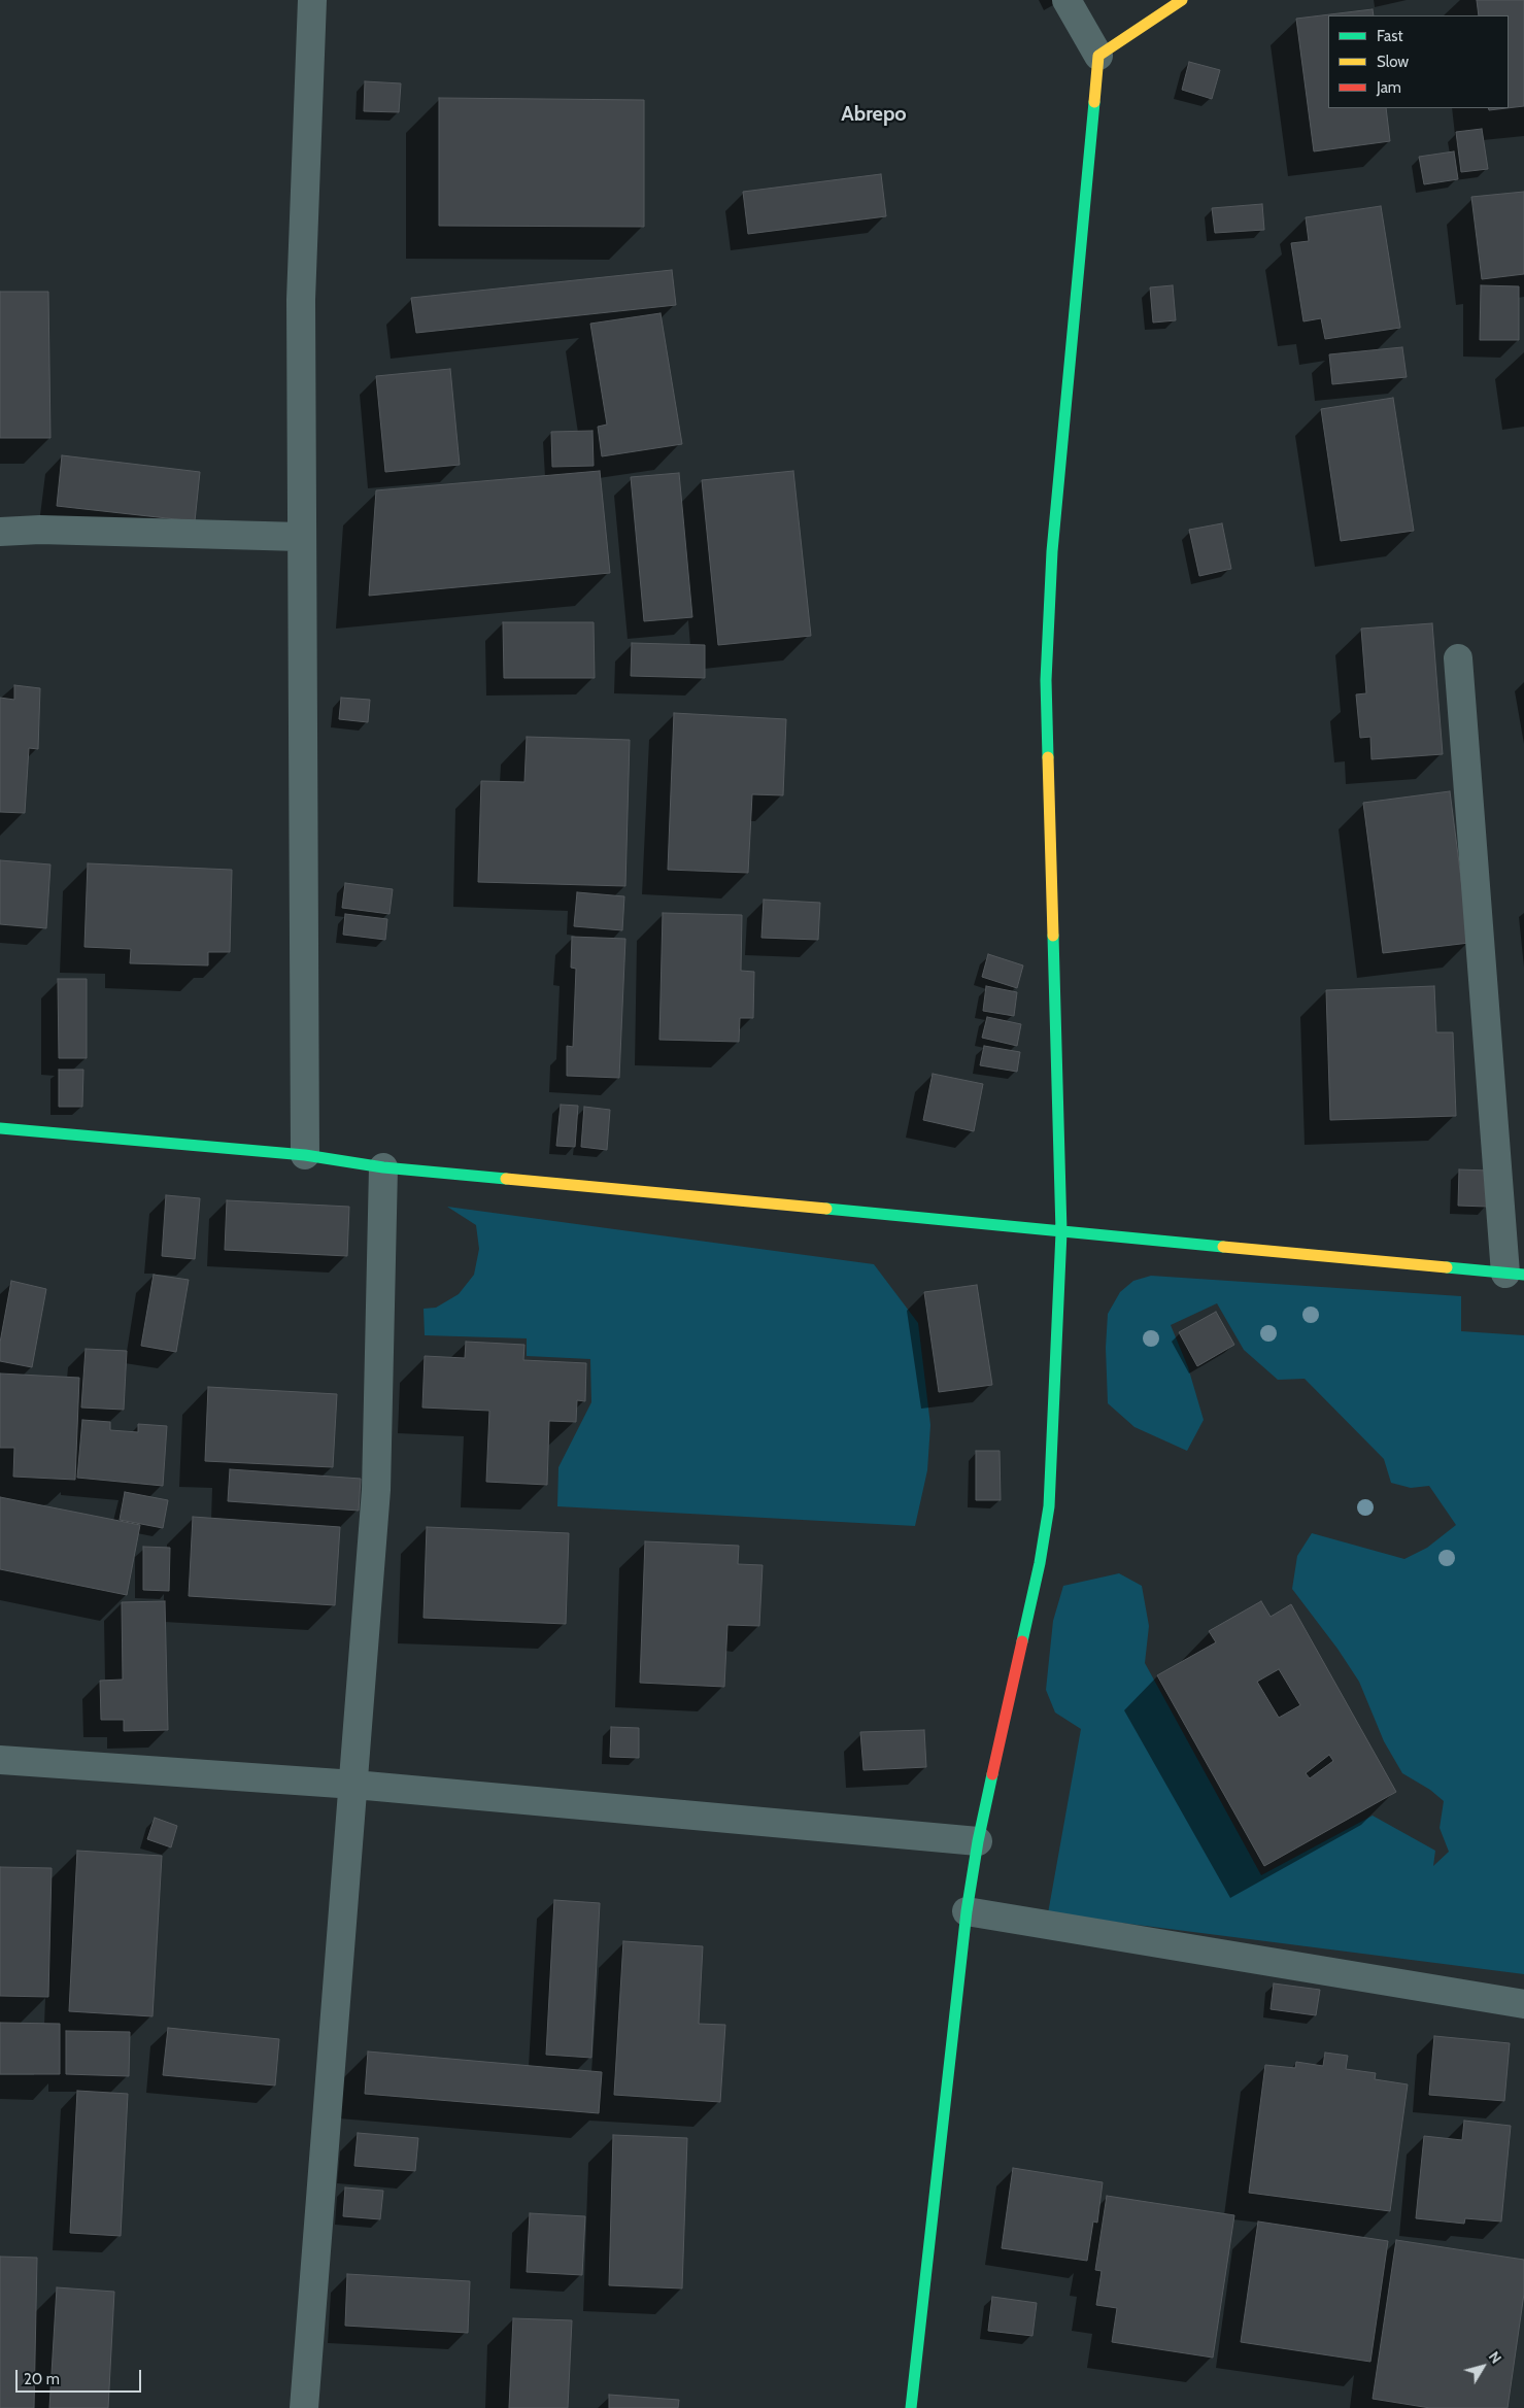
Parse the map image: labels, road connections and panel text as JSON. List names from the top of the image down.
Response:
{
  "districts": ["Abrepo"],
  "legend": ["Fast", "Slow", "Jam"],
  "scale_bar": "20 m",
  "north": "top right"
}
